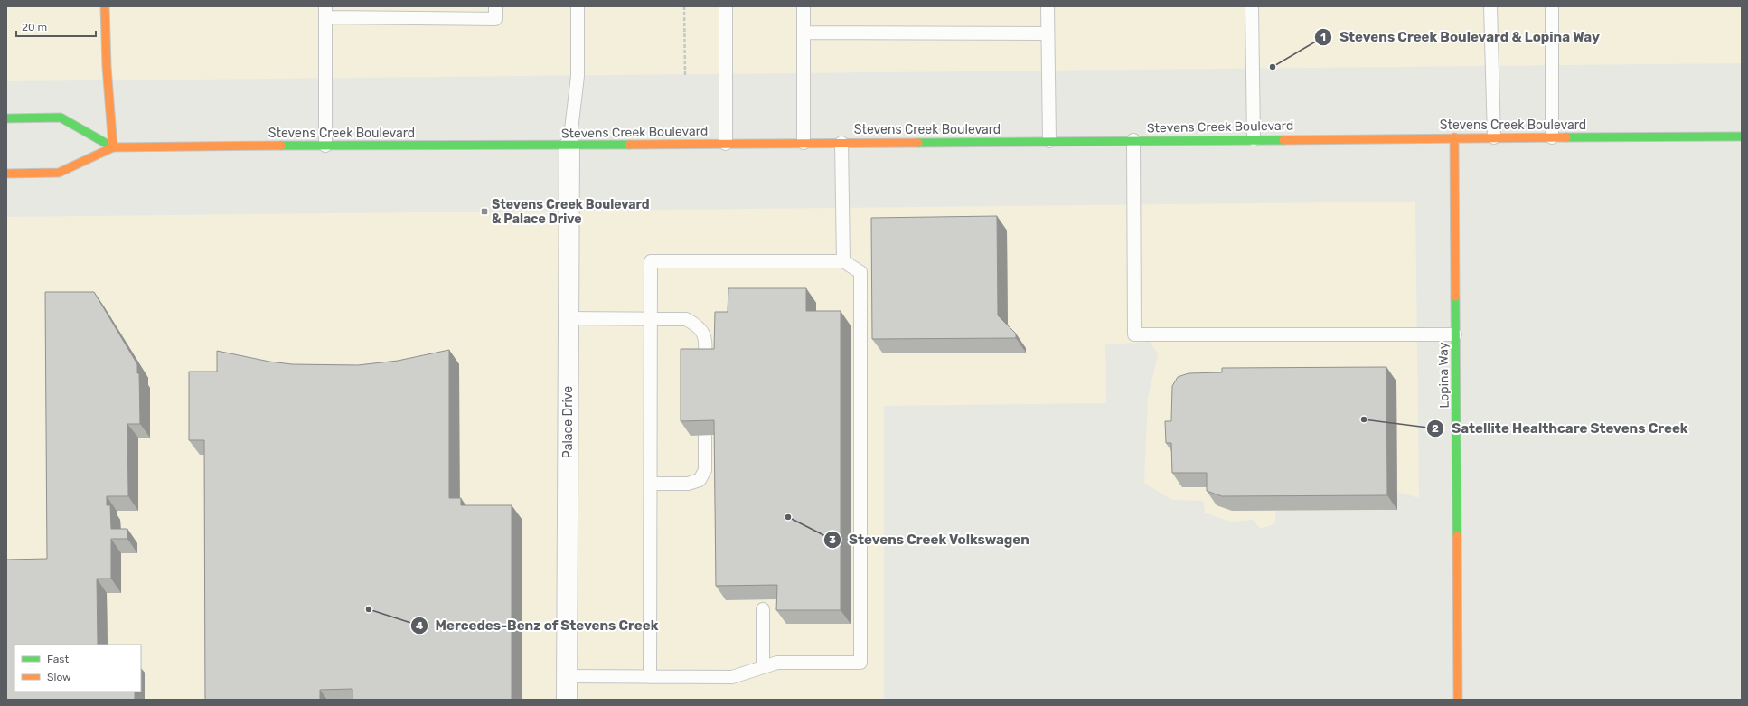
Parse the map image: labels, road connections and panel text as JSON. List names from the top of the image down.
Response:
{
  "streets": {
    "main road": ["Stevens Creek Boulevard", "Lopina Way"],
    "street": ["Palace Drive"]
  },
  "crossings": [
    ["Stevens Creek Boulevard", "Lopina Way"],
    ["Stevens Creek Boulevard", "Palace Drive"]
  ],
  "places": {
    "other": [
      "Stevens Creek Boulevard & Lopina Way",
      "Satellite Healthcare Stevens Creek",
      "Stevens Creek Volkswagen",
      "Mercedes-Benz of Stevens Creek"
    ],
    "transit": ["Stevens Creek Boulevard & Palace Drive"]
  },
  "legend": ["Fast", "Slow"],
  "scale_bar": "20 m"
}
